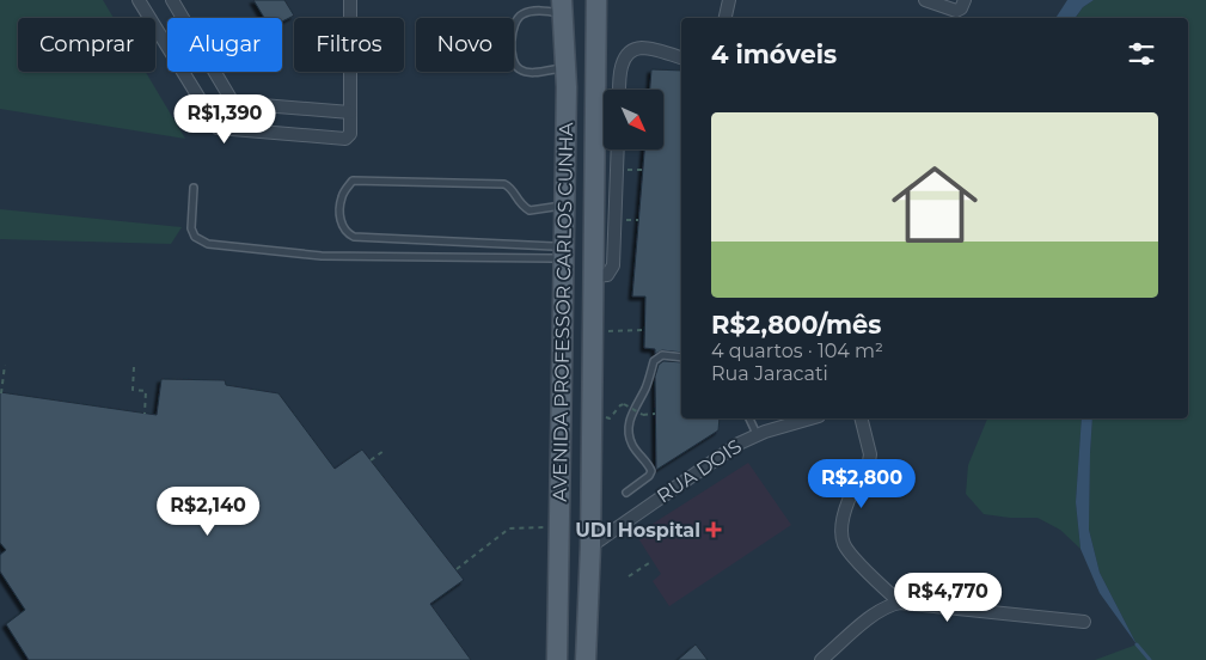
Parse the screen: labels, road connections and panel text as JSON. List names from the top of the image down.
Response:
{
  "streets": {
    "main road": ["AVENIDA PROFESSOR CARLOS CUNHA"],
    "street": ["RUA DOIS"]
  },
  "crossings": [
    ["AVENIDA PROFESSOR CARLOS CUNHA", "RUA DOIS"]
  ],
  "places": {
    "health": ["UDI Hospital"]
  },
  "north": "bottom right",
  "page": {
    "chip": [
      "Comprar",
      "Alugar",
      "Filtros",
      "Novo"
    ],
    "heading": "4 imóveis",
    "list": [
      {
        "name": "R$2,800/mês",
        "note": "4 quartos · 104 m² · Rua Jaracati"
      }
    ],
    "price": [
      "R$1,390",
      "R$2,800",
      "R$2,140",
      "R$4,770"
    ]
  }
}
